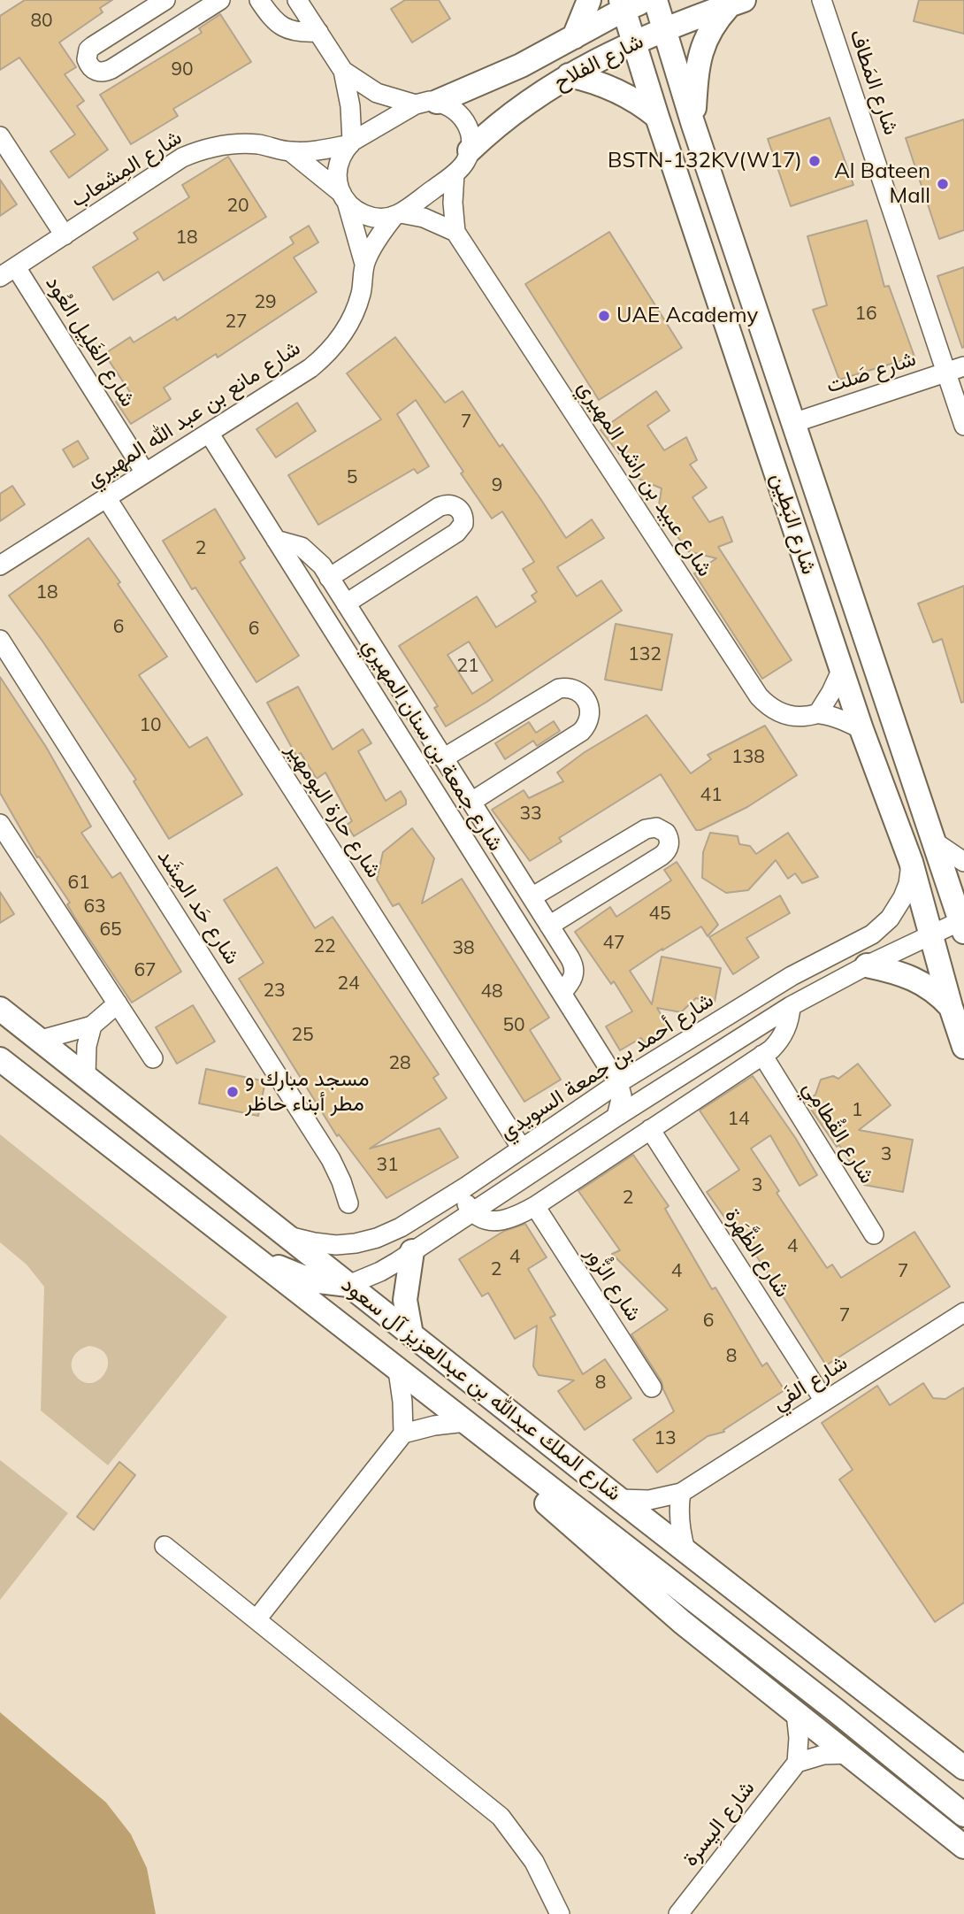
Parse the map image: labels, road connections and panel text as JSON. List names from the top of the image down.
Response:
{
  "streets": {
    "main road": ["شارع الفلاح", "شارع البَطِين", "شارع الملك عبدالله بن عبدالعزيز آل سعود"],
    "street": [
      "شارع المَطاف",
      "شارع المِشعاب",
      "شارع الغَلِيل العُود",
      "شارع صَلت",
      "شارع مانع بن عبد الله المهيري",
      "شارع عبيد بن راشد المهيري",
      "شارع جمعة بن سنان المهيري",
      "شارع حارة البومهير",
      "شارع حَد المِشَد",
      "شارع أحمد بن جمعة السويدي",
      "شارع القُطامِي",
      "شارع الظَّهَرة",
      "شارع الزُّور",
      "شارع الفَي",
      "شارع اليِسرة"
    ]
  },
  "crossings": [
    ["شارع الفلاح", "شارع المِشعاب"],
    ["شارع الفلاح", "شارع مانع بن عبد الله المهيري"],
    ["شارع الفلاح", "شارع عبيد بن راشد المهيري"],
    ["شارع الفلاح", "شارع البَطِين"],
    ["شارع المَطاف", "شارع صَلت"],
    ["شارع المِشعاب", "شارع الغَلِيل العُود"],
    ["شارع المِشعاب", "شارع مانع بن عبد الله المهيري"],
    ["شارع المِشعاب", "شارع عبيد بن راشد المهيري"],
    ["شارع الغَلِيل العُود", "شارع مانع بن عبد الله المهيري"],
    ["شارع صَلت", "شارع البَطِين"],
    ["شارع مانع بن عبد الله المهيري", "شارع عبيد بن راشد المهيري"],
    ["شارع مانع بن عبد الله المهيري", "شارع جمعة بن سنان المهيري"],
    ["شارع مانع بن عبد الله المهيري", "شارع حارة البومهير"],
    ["شارع عبيد بن راشد المهيري", "شارع البَطِين"],
    ["شارع البَطِين", "شارع أحمد بن جمعة السويدي"],
    ["شارع جمعة بن سنان المهيري", "شارع أحمد بن جمعة السويدي"],
    ["شارع حارة البومهير", "شارع أحمد بن جمعة السويدي"],
    ["شارع أحمد بن جمعة السويدي", "شارع الملك عبدالله بن عبدالعزيز آل سعود"],
    ["شارع الظَّهَرة", "شارع الفَي"],
    ["شارع الفَي", "شارع الملك عبدالله بن عبدالعزيز آل سعود"]
  ],
  "places": [
    "BSTN-132KV(W17)",
    "Al Bateen Mall",
    "UAE Academy",
    "مسجد مبارك و مطر أبناء حاظر"
  ],
  "house_numbers": [
    "80",
    "90",
    "20",
    "18",
    "29",
    "16",
    "27",
    "7",
    "5",
    "9",
    "2",
    "18",
    "6",
    "6",
    "132",
    "21",
    "10",
    "138",
    "41",
    "33",
    "61",
    "63",
    "45",
    "65",
    "47",
    "22",
    "38",
    "67",
    "24",
    "23",
    "48",
    "50",
    "25",
    "28",
    "1",
    "14",
    "3",
    "31",
    "3",
    "2",
    "4",
    "4",
    "2",
    "4",
    "7",
    "7",
    "6",
    "8",
    "8",
    "13"
  ]
}
